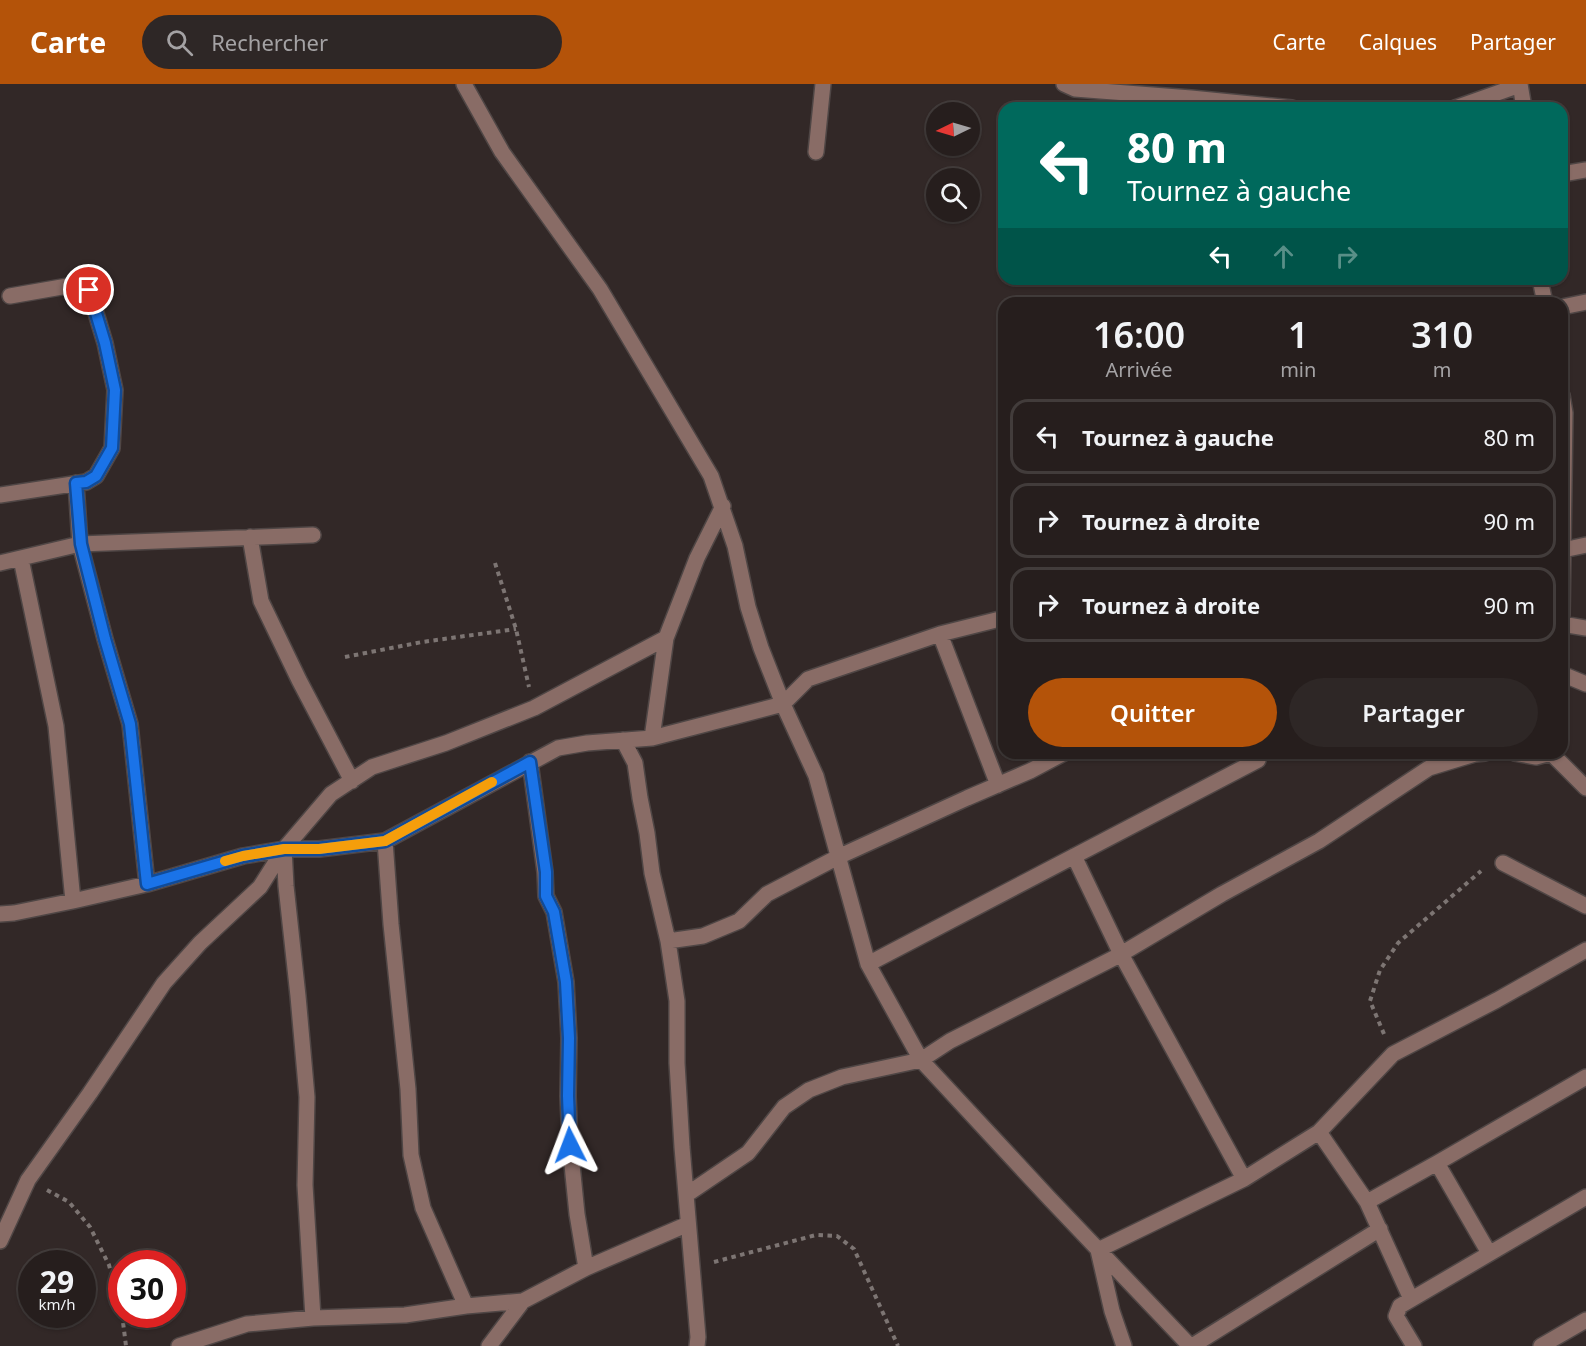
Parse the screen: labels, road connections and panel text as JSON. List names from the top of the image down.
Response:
{
  "north": "left",
  "page": {
    "header": "Carte",
    "search": "Rechercher",
    "nav": ["Carte", "Calques", "Partager"],
    "turn": ["80 m", "Tournez à gauche"],
    "eta": [
      "16:00",
      "Arrivée",
      "1",
      "min",
      "310",
      "m"
    ],
    "list": [
      {
        "name": "Tournez à gauche",
        "value": "80 m"
      },
      {
        "name": "Tournez à droite",
        "value": "90 m"
      },
      {
        "name": "Tournez à droite",
        "value": "90 m"
      }
    ],
    "buttons": ["Quitter", "Partager"],
    "speed": "29 km/h",
    "limit": "30"
  }
}
